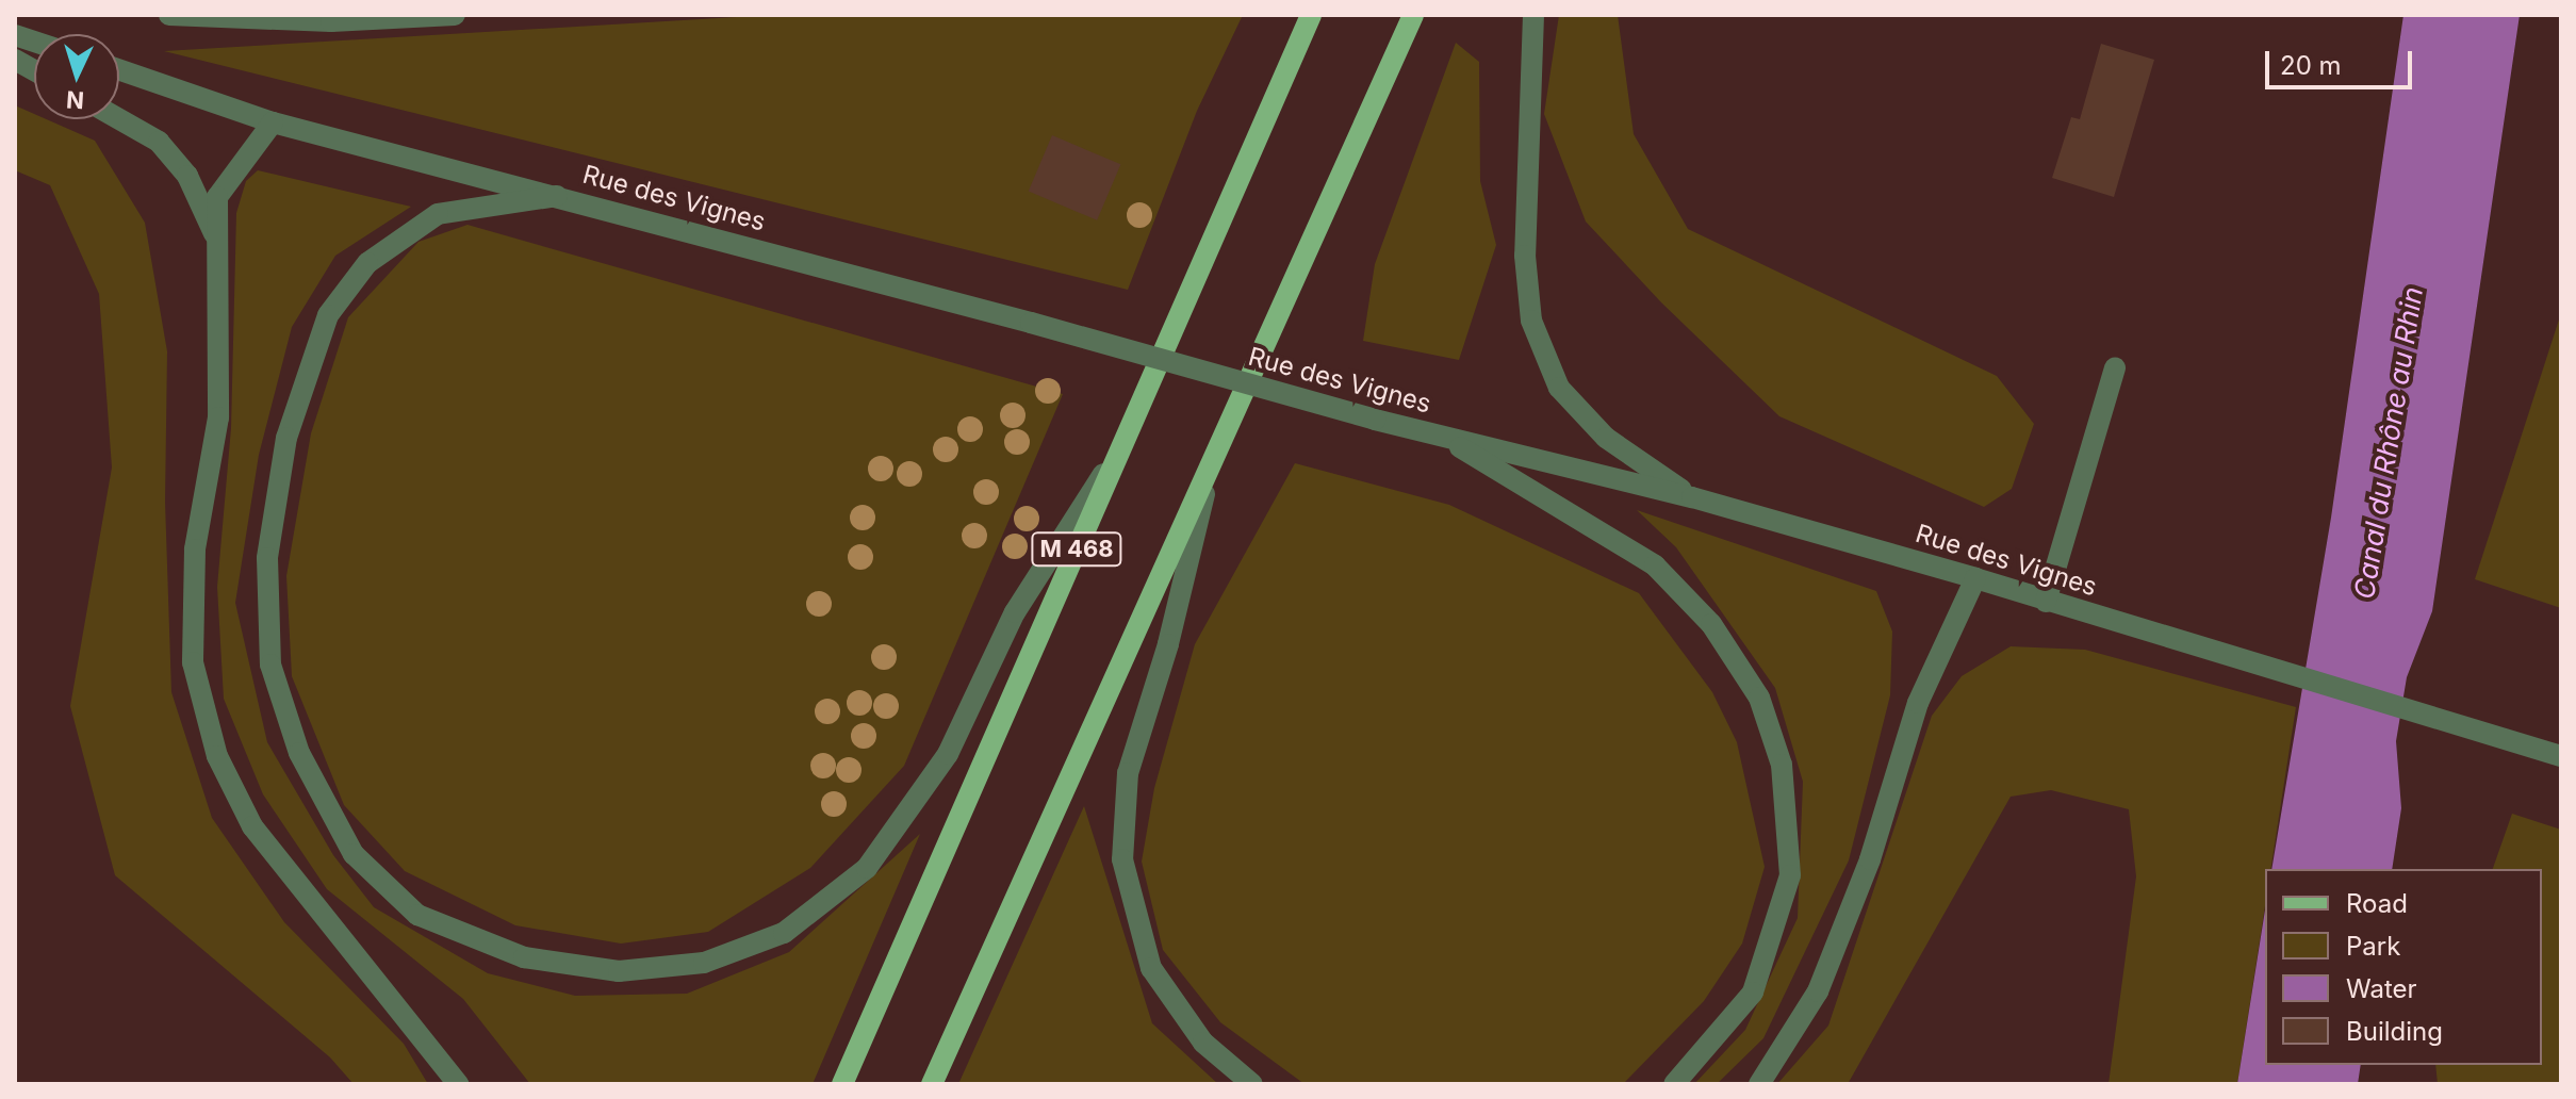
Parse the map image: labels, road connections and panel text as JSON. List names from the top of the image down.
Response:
{
  "streets": {
    "main road": ["M 468"],
    "street": ["Rue des Vignes"]
  },
  "water": ["Canal du Rhône au Rhin"],
  "legend": [
    "Road",
    "Park",
    "Water",
    "Building"
  ],
  "scale_bar": "20 m",
  "north": "bottom"
}
